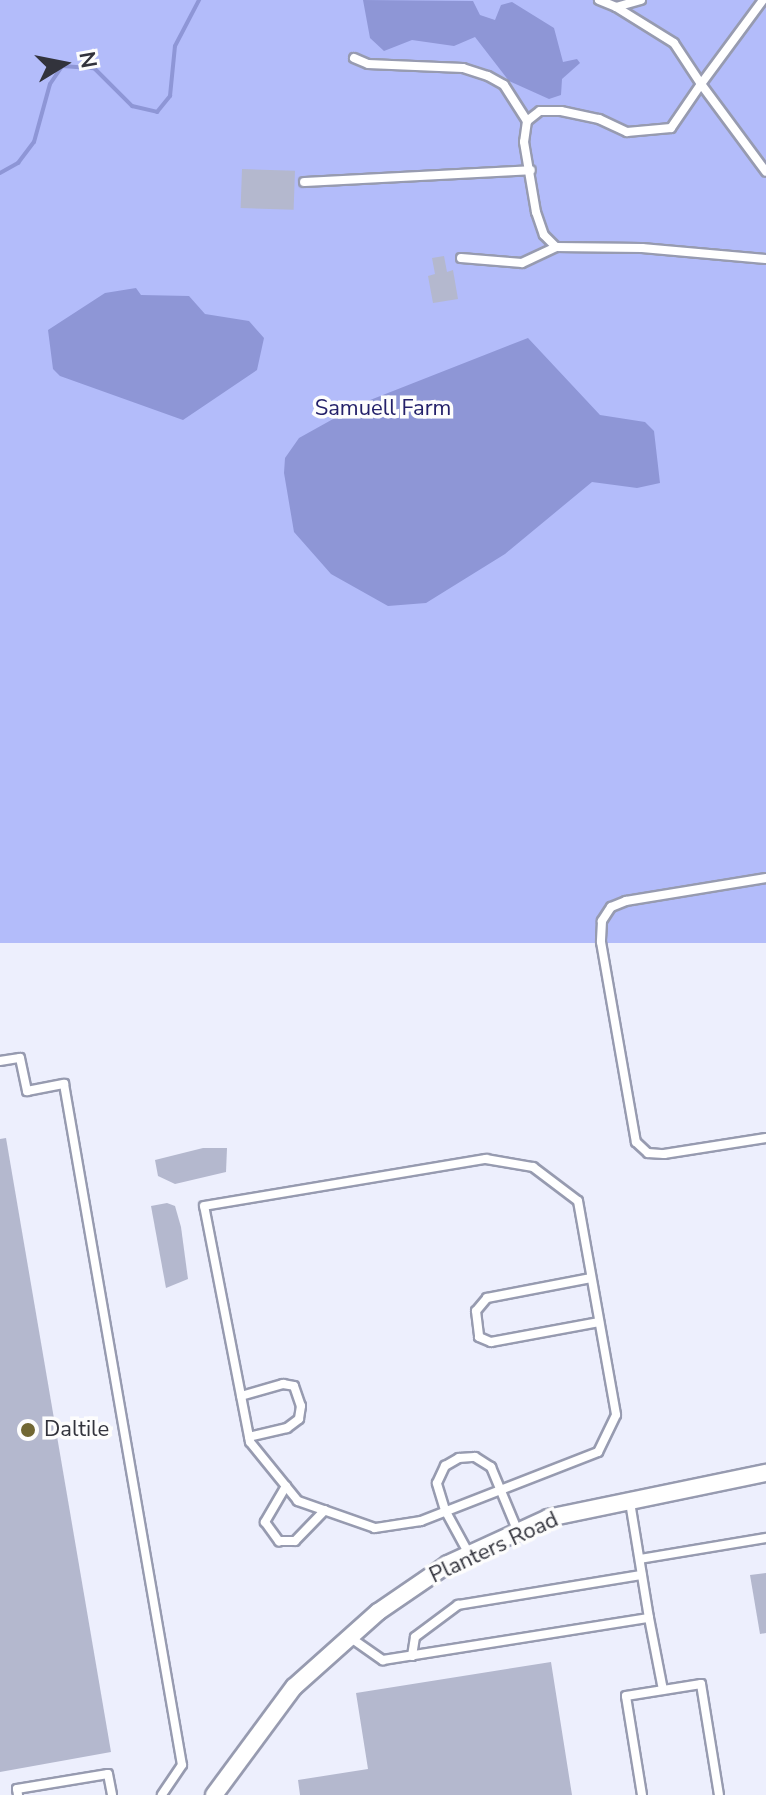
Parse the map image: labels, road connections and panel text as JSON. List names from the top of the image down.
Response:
{
  "streets": {
    "street": ["Planters Road"]
  },
  "parks": ["Samuell Farm"],
  "places": ["Daltile"],
  "north": "right"
}
